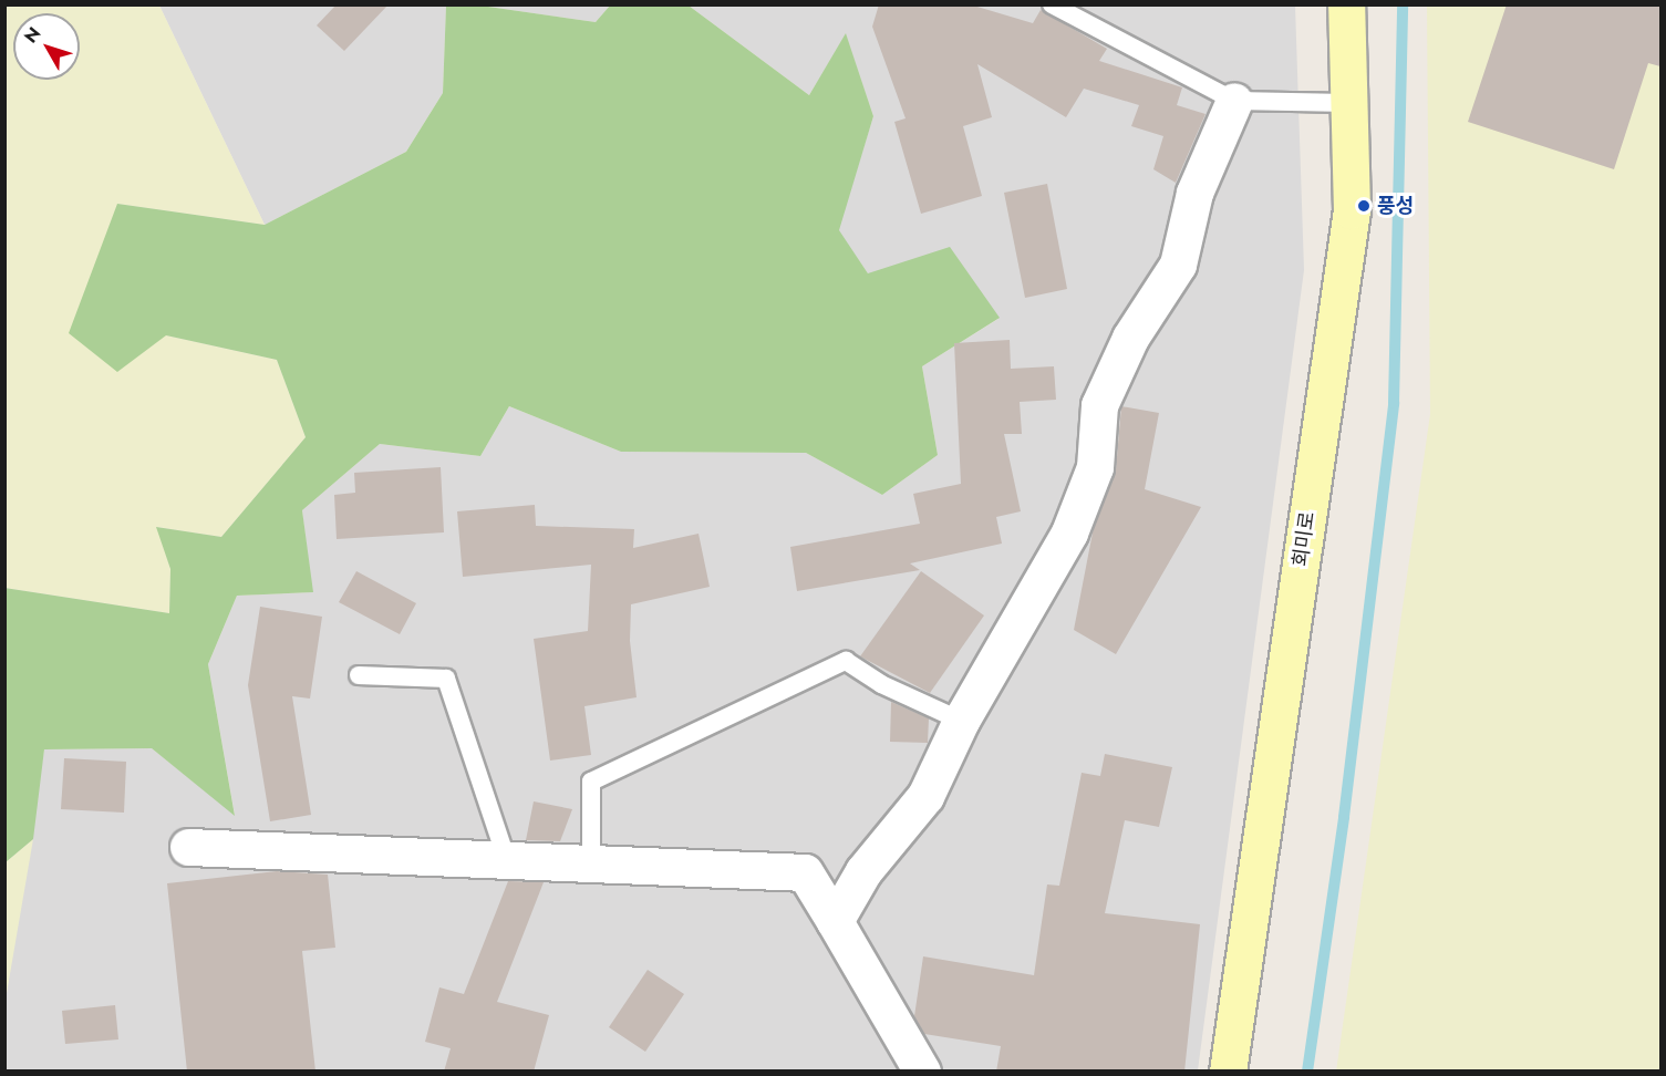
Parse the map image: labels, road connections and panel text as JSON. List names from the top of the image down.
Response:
{
  "streets": {
    "street": ["회미로"]
  },
  "places": ["풍성"],
  "north": "top left"
}
